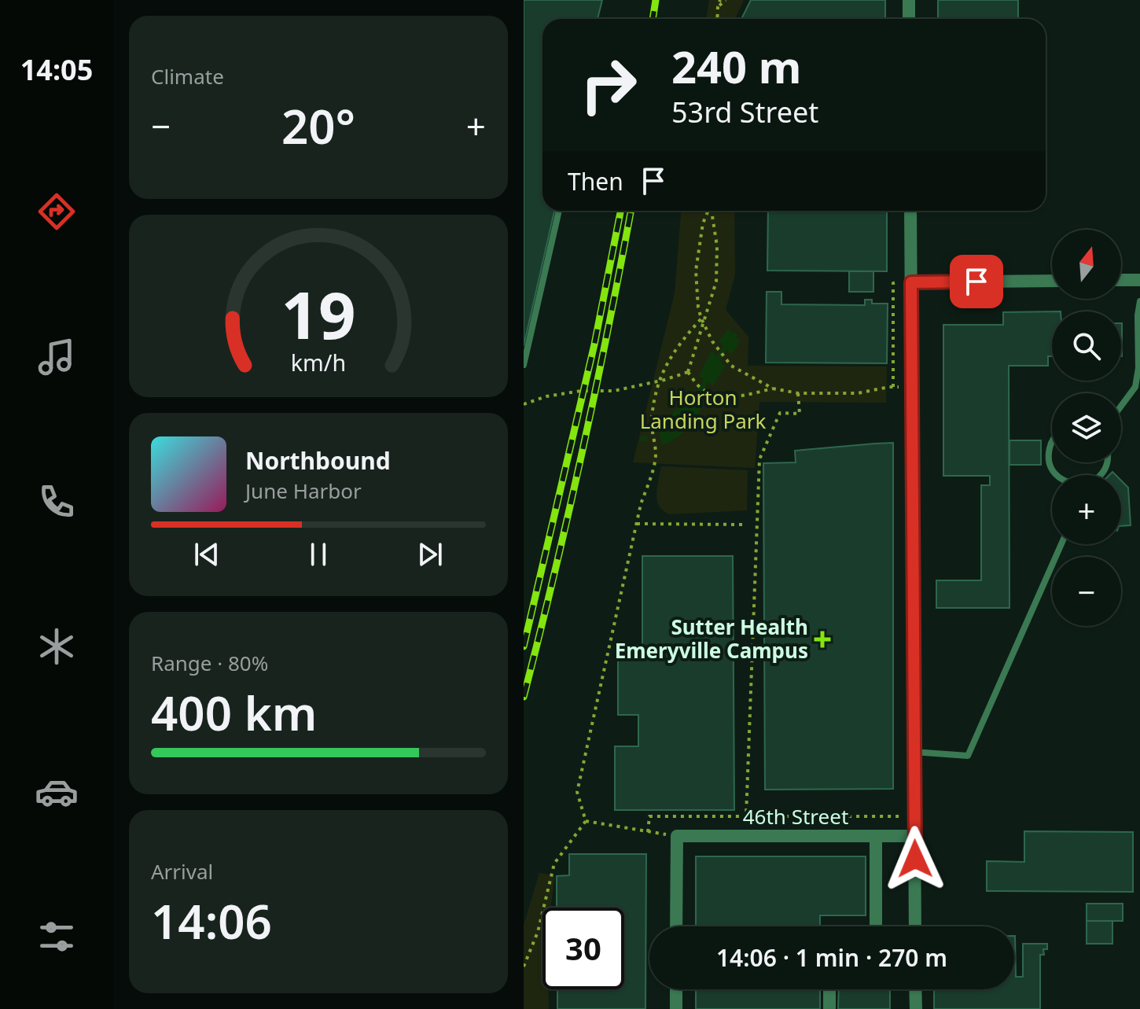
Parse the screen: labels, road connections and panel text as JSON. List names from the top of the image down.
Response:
{
  "streets": {
    "street": ["46th Street"]
  },
  "parks": ["Horton Landing Park"],
  "places": {
    "health": ["Sutter Health Emeryville Campus"]
  },
  "north": "top",
  "page": {
    "tabs": "14:05",
    "tile": [
      "Climate",
      ["Range · 80%", "400 km"],
      ["Arrival", "14:06"]
    ],
    "turn": ["240 m", "53rd Street"],
    "heat": ["−", "20°", "+"],
    "then": "Then",
    "map_buttons": ["+", "−"],
    "song": ["Northbound", "June Harbor"],
    "limit": "30",
    "trip": "14:06 · 1 min · 270 m",
    "gauge": ["19", "km/h"]
  }
}
